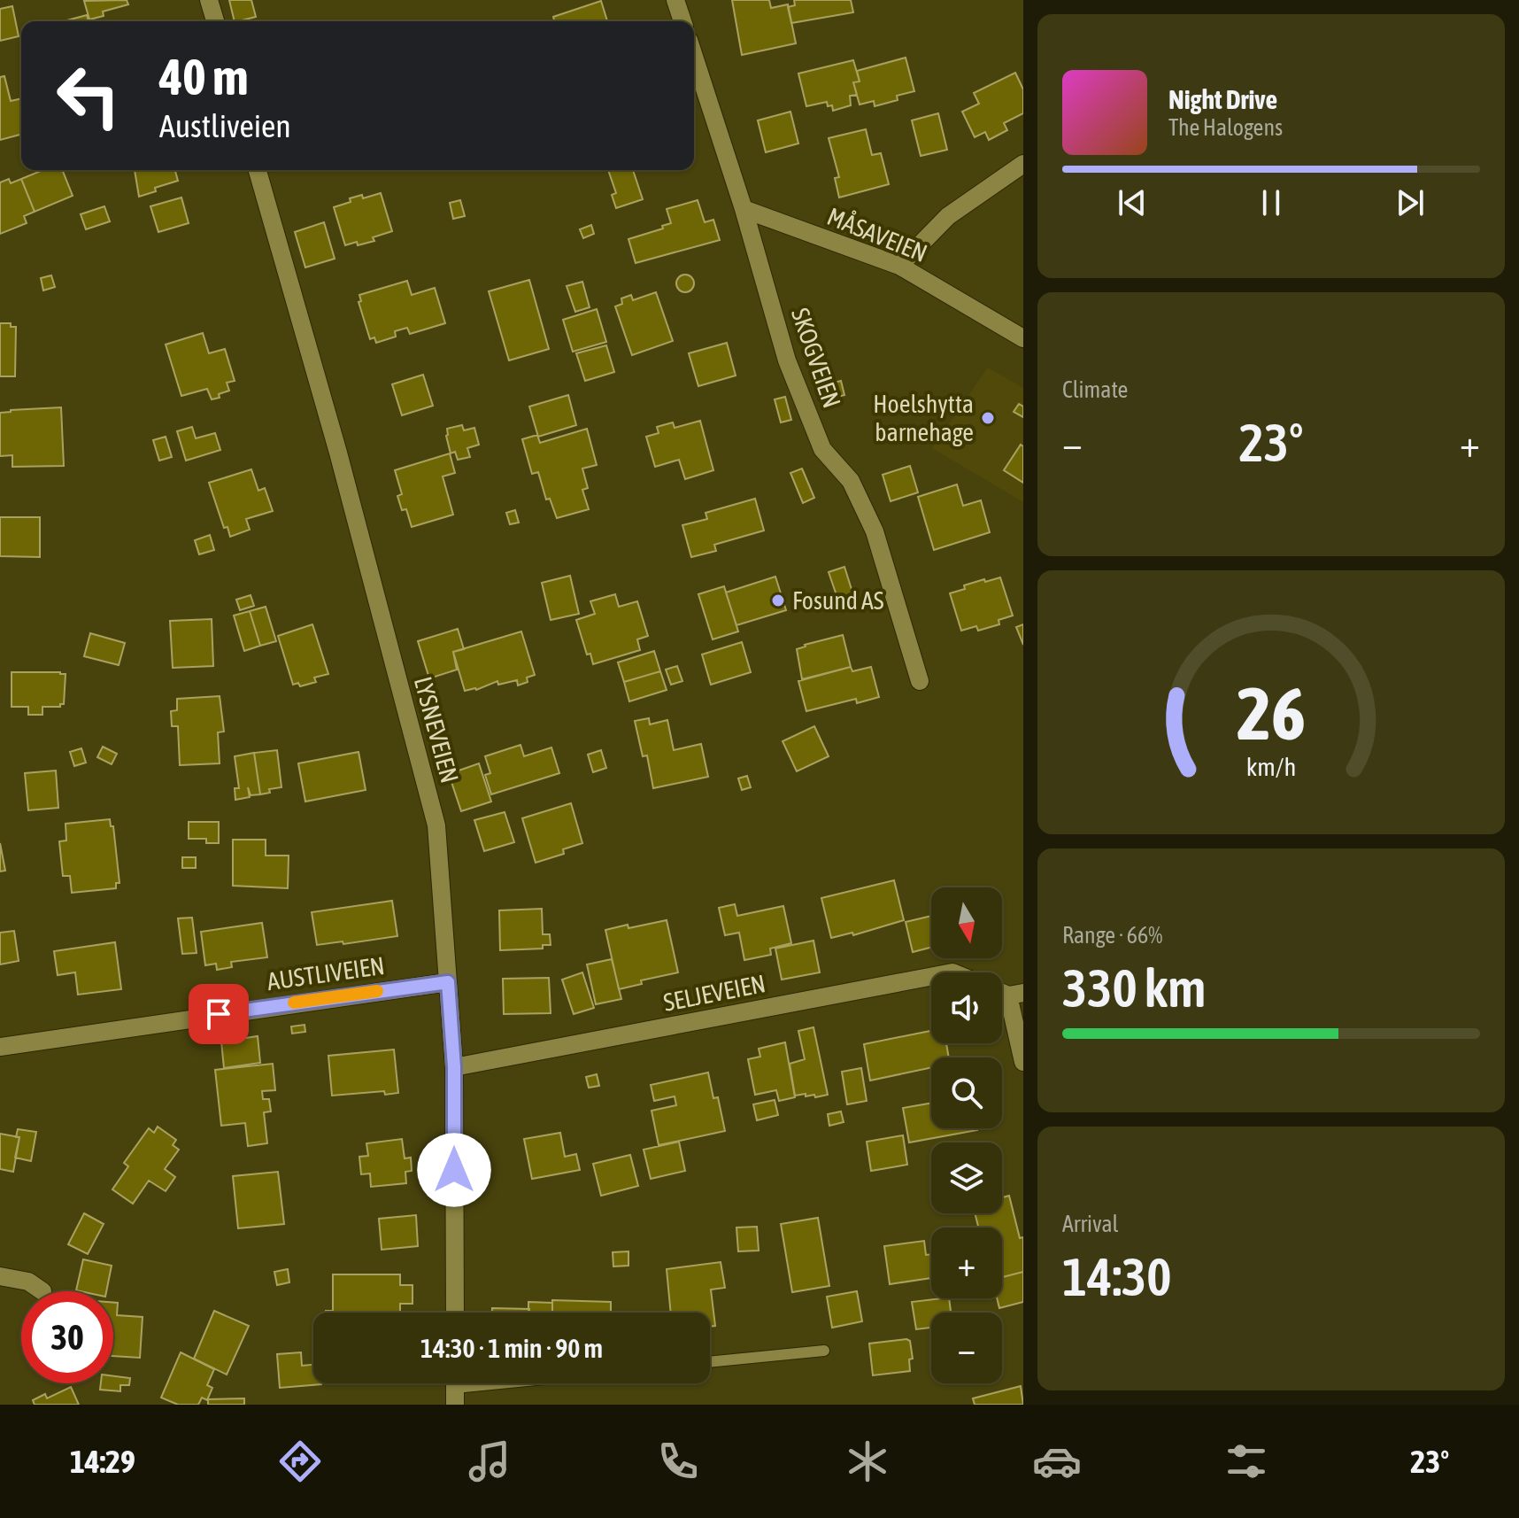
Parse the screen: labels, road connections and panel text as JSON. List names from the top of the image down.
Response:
{
  "streets": {
    "street": [
      "MÅSAVEIEN",
      "SKOGVEIEN",
      "LYSNEVEIEN",
      "AUSTLIVEIEN",
      "SELJEVEIEN"
    ]
  },
  "crossings": [
    ["MÅSAVEIEN", "SKOGVEIEN"],
    ["LYSNEVEIEN", "AUSTLIVEIEN"],
    ["LYSNEVEIEN", "SELJEVEIEN"]
  ],
  "places": ["Hoelshytta barnehage", "Fosund AS"],
  "north": "bottom",
  "page": {
    "turn": ["40 m", "Austliveien"],
    "song": ["Night Drive", "The Halogens"],
    "tile": [
      "Climate",
      ["Range · 66%", "330 km"],
      ["Arrival", "14:30"]
    ],
    "heat": ["−", "23°", "+"],
    "map_buttons": ["+", "−"],
    "limit": "30",
    "trip": "14:30 · 1 min · 90 m",
    "tabs": ["14:29", "23°"],
    "gauge": ["26", "km/h"]
  }
}
